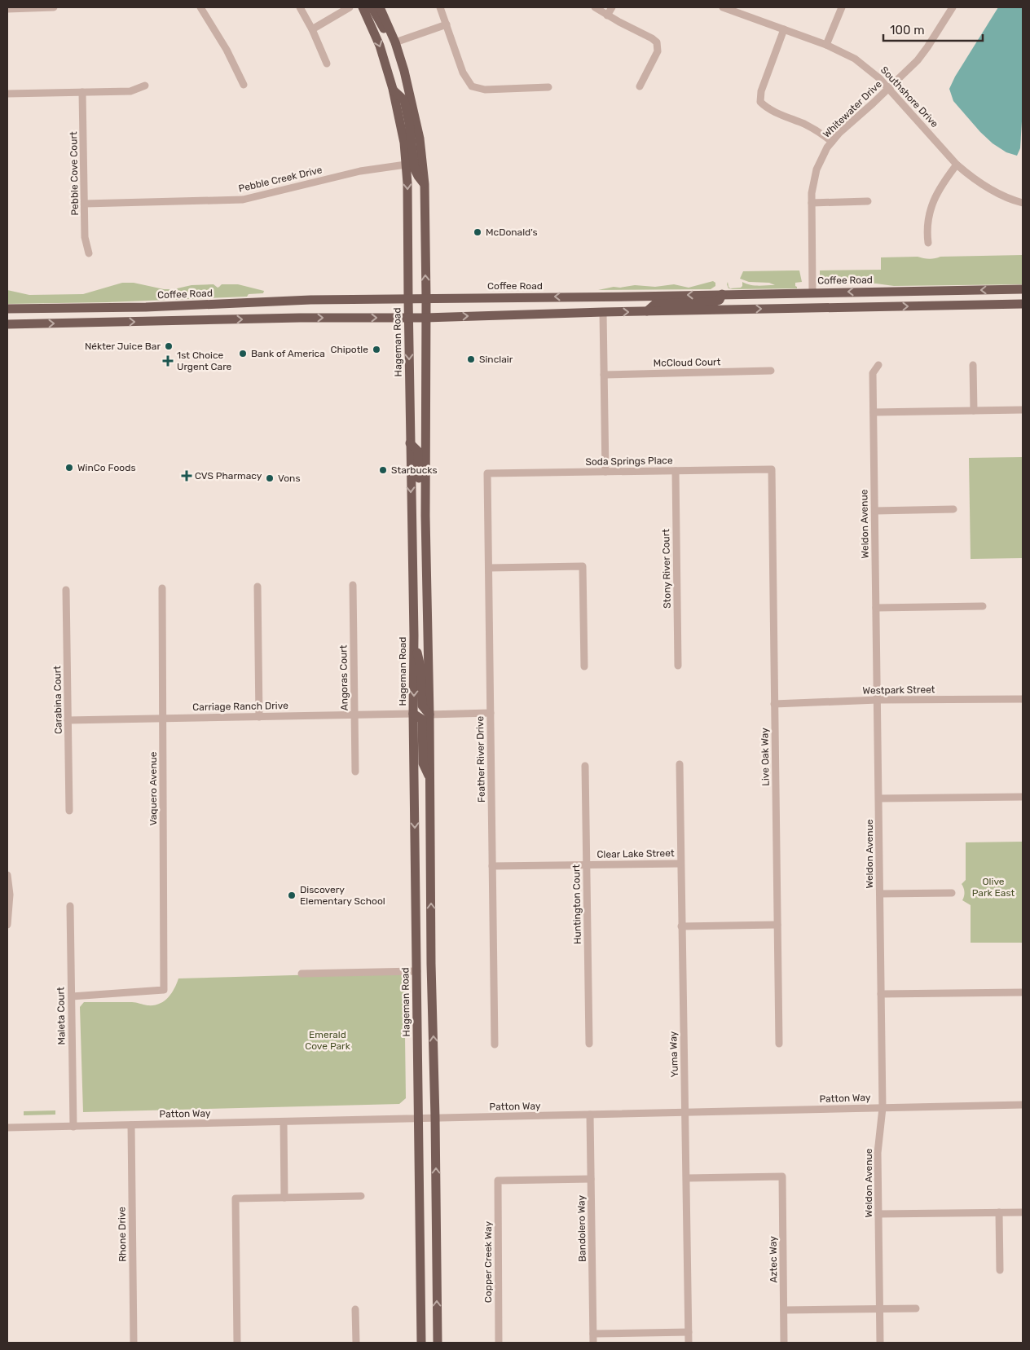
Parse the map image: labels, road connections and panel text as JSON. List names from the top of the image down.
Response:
{
  "streets": {
    "main road": ["Coffee Road", "Hageman Road"],
    "street": [
      "Southshore Drive",
      "Whitewater Drive",
      "Pebble Cove Court",
      "Pebble Creek Drive",
      "McCloud Court",
      "Soda Springs Place",
      "Weldon Avenue",
      "Stony River Court",
      "Angoras Court",
      "Westpark Street",
      "Carabina Court",
      "Carriage Ranch Drive",
      "Live Oak Way",
      "Feather River Drive",
      "Vaquero Avenue",
      "Clear Lake Street",
      "Huntington Court",
      "Maleta Court",
      "Yuma Way",
      "Patton Way",
      "Bandolero Way",
      "Rhone Drive",
      "Aztec Way",
      "Copper Creek Way"
    ]
  },
  "crossings": [
    ["Southshore Drive", "Whitewater Drive"],
    ["Whitewater Drive", "Coffee Road"],
    ["Pebble Cove Court", "Pebble Creek Drive"],
    ["Pebble Creek Drive", "Hageman Road"],
    ["Coffee Road", "Hageman Road"],
    ["Hageman Road", "Carriage Ranch Drive"],
    ["Hageman Road", "Patton Way"],
    ["Soda Springs Place", "Stony River Court"],
    ["Soda Springs Place", "Live Oak Way"],
    ["Soda Springs Place", "Feather River Drive"],
    ["Weldon Avenue", "Westpark Street"],
    ["Weldon Avenue", "Patton Way"],
    ["Angoras Court", "Carriage Ranch Drive"],
    ["Westpark Street", "Live Oak Way"],
    ["Carabina Court", "Carriage Ranch Drive"],
    ["Carriage Ranch Drive", "Vaquero Avenue"],
    ["Feather River Drive", "Clear Lake Street"],
    ["Vaquero Avenue", "Maleta Court"],
    ["Clear Lake Street", "Huntington Court"],
    ["Clear Lake Street", "Yuma Way"],
    ["Maleta Court", "Patton Way"],
    ["Yuma Way", "Patton Way"],
    ["Yuma Way", "Aztec Way"],
    ["Patton Way", "Bandolero Way"],
    ["Patton Way", "Rhone Drive"],
    ["Bandolero Way", "Copper Creek Way"]
  ],
  "parks": ["Olive Park East", "Emerald Cove Park"],
  "places": {
    "other": [
      "McDonald's",
      "Nékter Juice Bar",
      "Chipotle",
      "Bank of America",
      "Sinclair",
      "WinCo Foods",
      "Starbucks",
      "Vons",
      "Discovery Elementary School"
    ],
    "health": ["1st Choice Urgent Care", "CVS Pharmacy"]
  },
  "scale_bar": "100 m"
}
